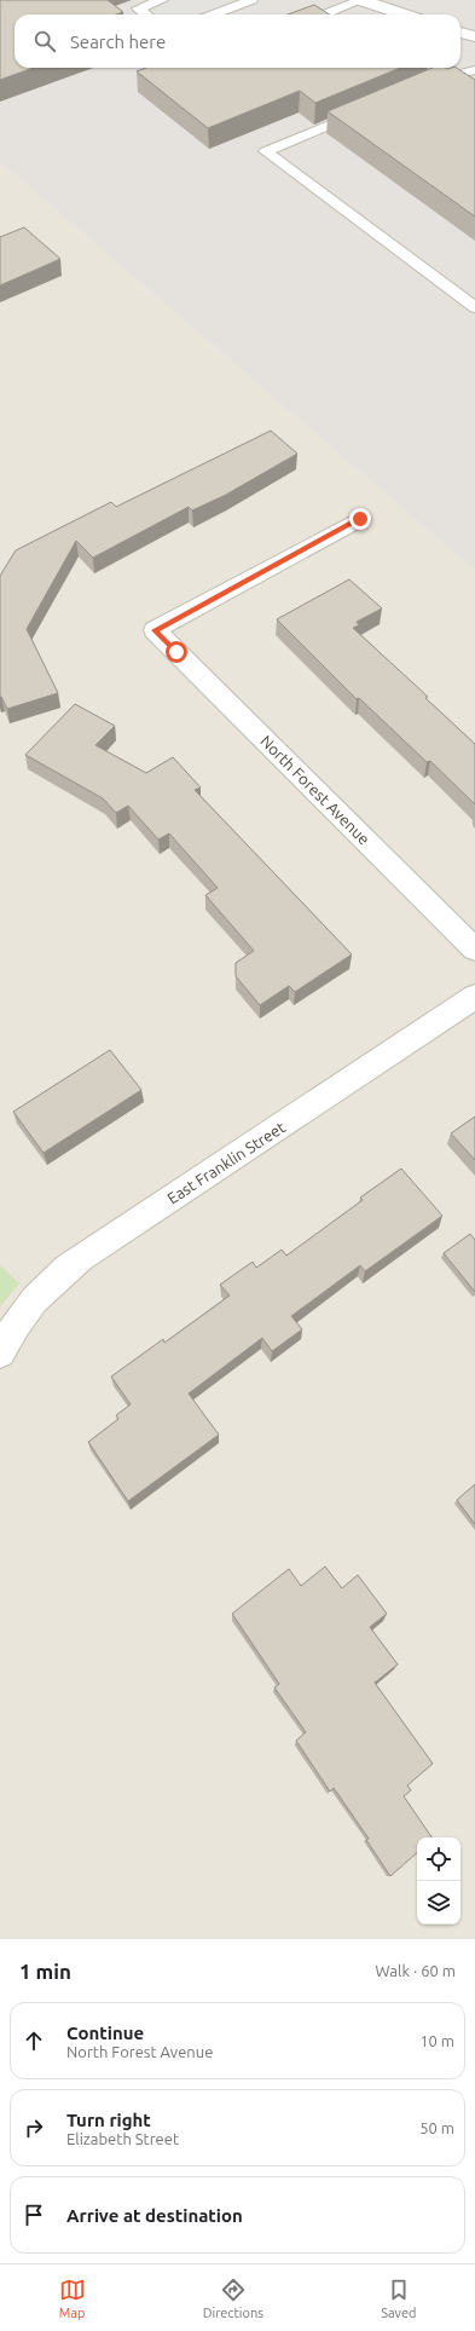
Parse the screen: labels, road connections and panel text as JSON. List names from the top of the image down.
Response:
{
  "streets": {
    "street": ["North Forest Avenue", "East Franklin Street"]
  },
  "page": {
    "search": "Search here",
    "heading": ["1 min", "Walk · 60 m"],
    "list": [
      ["Continue", "North Forest Avenue", "10 m"],
      ["Turn right", "Elizabeth Street", "50 m"],
      "Arrive at destination"
    ],
    "nav": ["Map", "Directions", "Saved"]
  }
}
